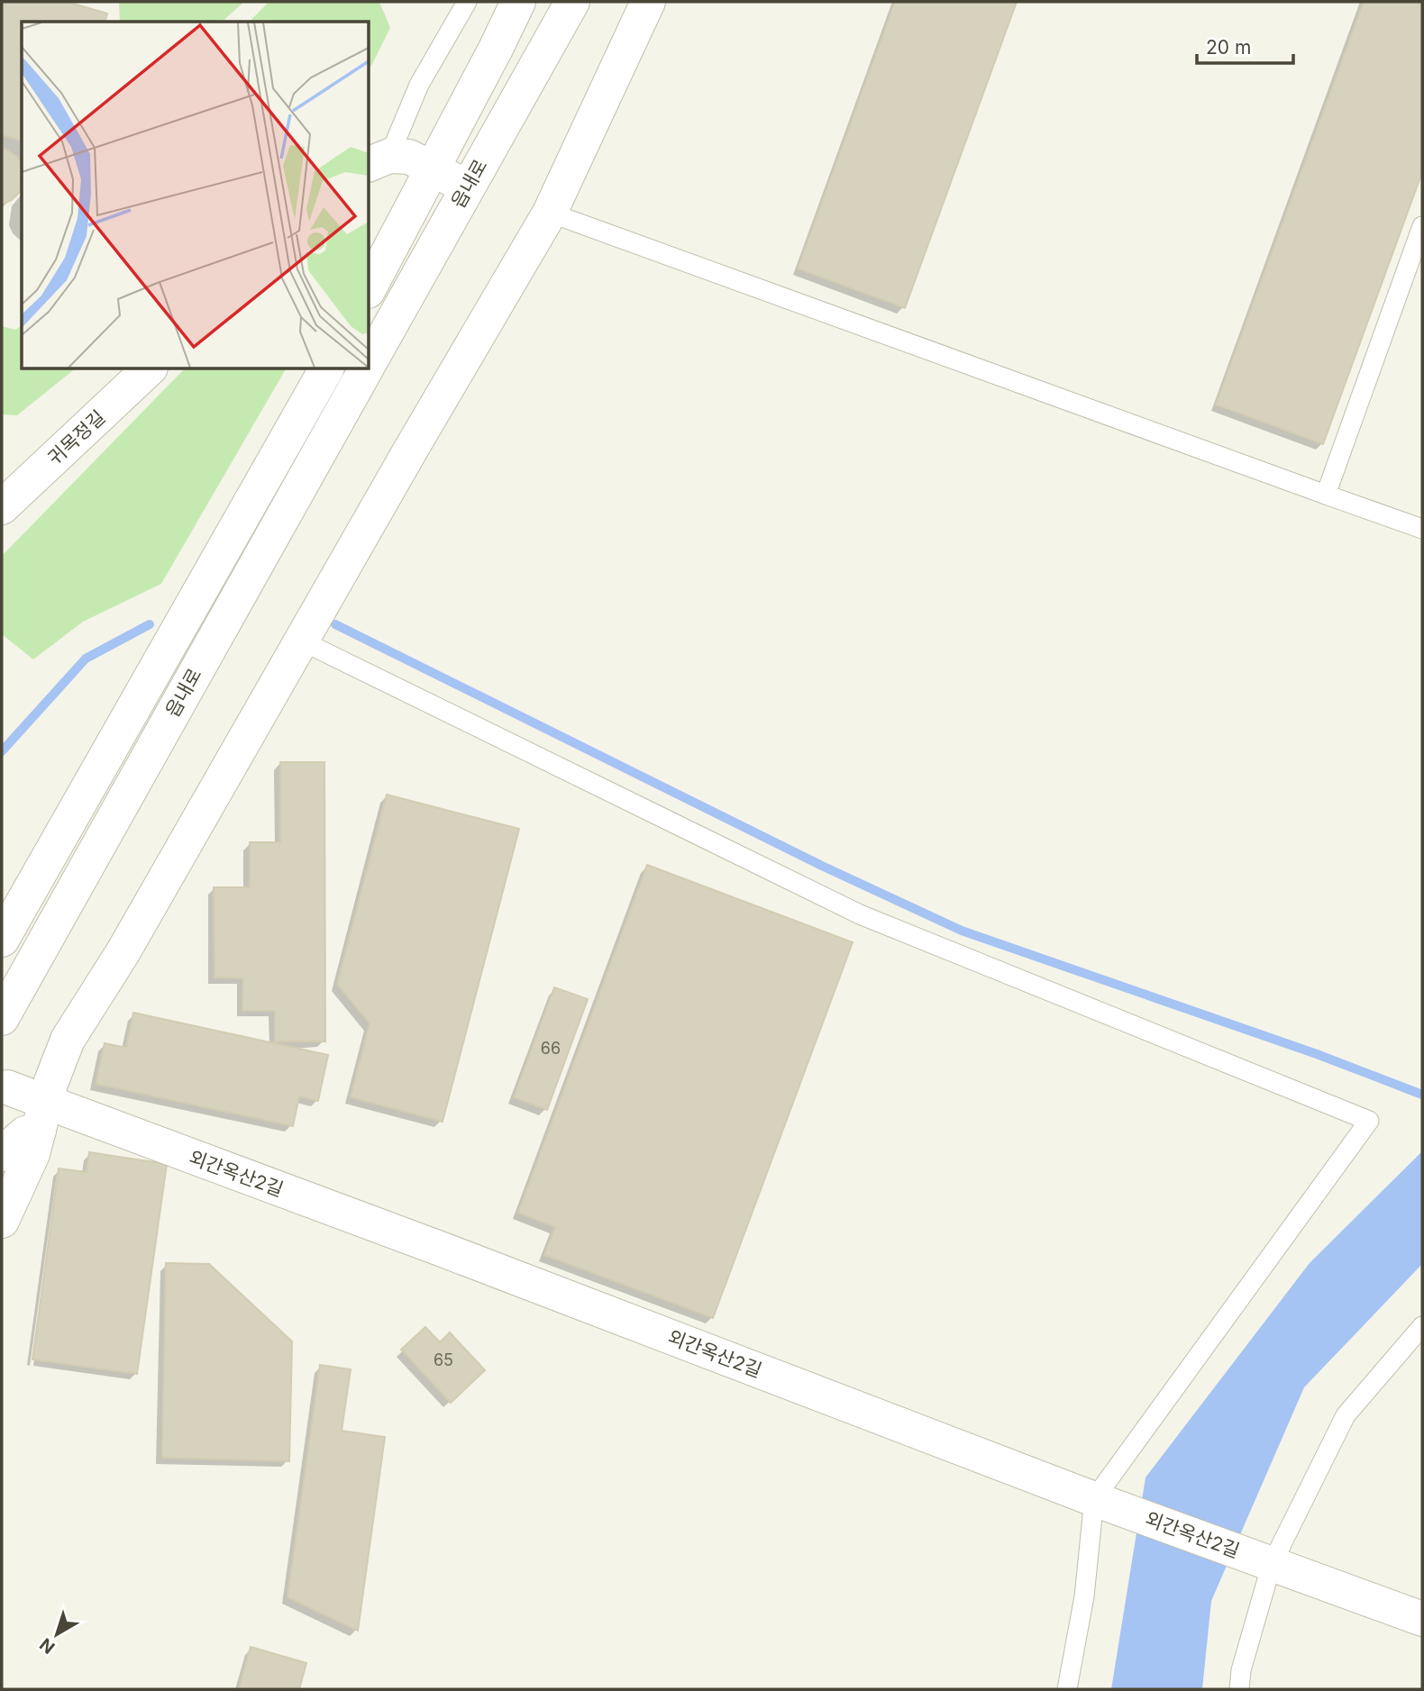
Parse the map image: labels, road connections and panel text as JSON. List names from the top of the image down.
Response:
{
  "streets": {
    "street": ["읍내로", "귀목정길", "외간옥산2길"]
  },
  "house_numbers": ["66", "65"],
  "scale_bar": "20 m",
  "north": "bottom left"
}
